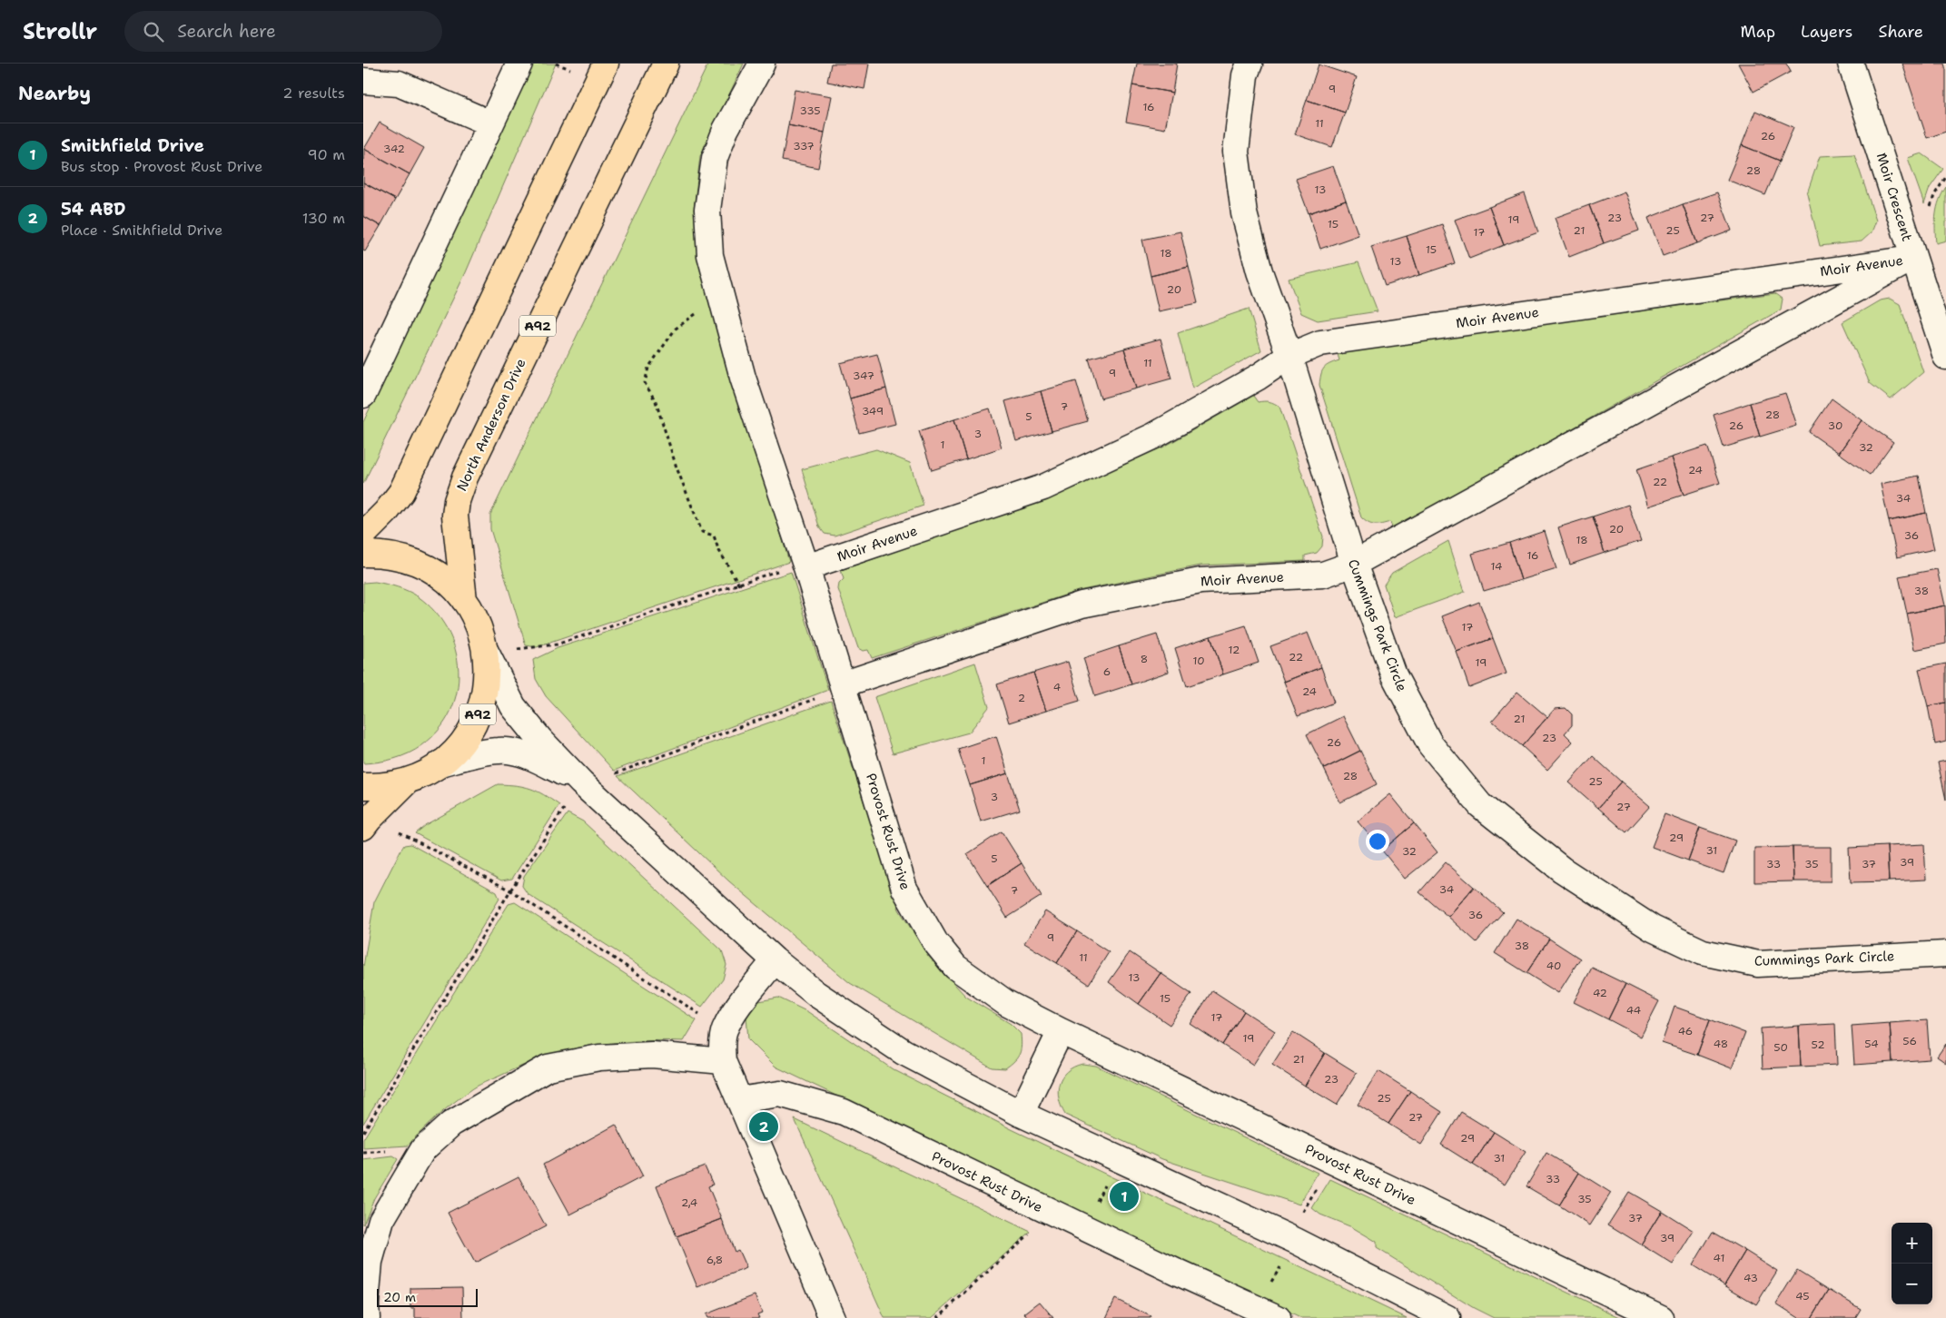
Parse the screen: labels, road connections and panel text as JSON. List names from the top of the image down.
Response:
{
  "streets": {
    "main road": ["A92", "North Anderson Drive"],
    "street": [
      "Moir Crescent",
      "Moir Avenue",
      "Cummings Park Circle",
      "Provost Rust Drive"
    ]
  },
  "crossings": [
    ["Moir Crescent", "Moir Avenue"],
    ["Moir Avenue", "Cummings Park Circle"],
    ["Moir Avenue", "Provost Rust Drive"],
    ["A92", "North Anderson Drive"]
  ],
  "house_numbers": [
    "9",
    "16",
    "335",
    "11",
    "26",
    "337",
    "342",
    "28",
    "13",
    "23",
    "27",
    "19",
    "15",
    "21",
    "25",
    "17",
    "15",
    "18",
    "13",
    "20",
    "11",
    "9",
    "347",
    "7",
    "349",
    "28",
    "5",
    "26",
    "30",
    "3",
    "1",
    "32",
    "24",
    "22",
    "34",
    "20",
    "36",
    "18",
    "16",
    "14",
    "38",
    "17",
    "12",
    "22",
    "8",
    "10",
    "19",
    "6",
    "4",
    "24",
    "2",
    "21",
    "23",
    "26",
    "1",
    "28",
    "25",
    "3",
    "27",
    "29",
    "31",
    "32",
    "5",
    "39",
    "33",
    "35",
    "37",
    "34",
    "7",
    "36",
    "9",
    "38",
    "11",
    "40",
    "13",
    "42",
    "15",
    "44",
    "17",
    "46",
    "19",
    "56",
    "48",
    "54",
    "52",
    "50",
    "21",
    "23",
    "25",
    "27",
    "29",
    "31",
    "33",
    "35",
    "2,4",
    "37",
    "39",
    "41",
    "6,8",
    "43",
    "45"
  ],
  "scale_bar": "20 m",
  "page": {
    "header": "Strollr",
    "search": "Search here",
    "nav": ["Map", "Layers", "Share"],
    "heading": ["Nearby", "2 results"],
    "list": [
      {
        "mark": "1",
        "name": "Smithfield Drive",
        "note": "Bus stop · Provost Rust Drive",
        "value": "90 m"
      },
      {
        "mark": "2",
        "name": "54 ABD",
        "note": "Place · Smithfield Drive",
        "value": "130 m"
      }
    ],
    "pins": ["2", "1"],
    "map_buttons": ["+", "−"],
    "scale": "20 m"
  }
}
